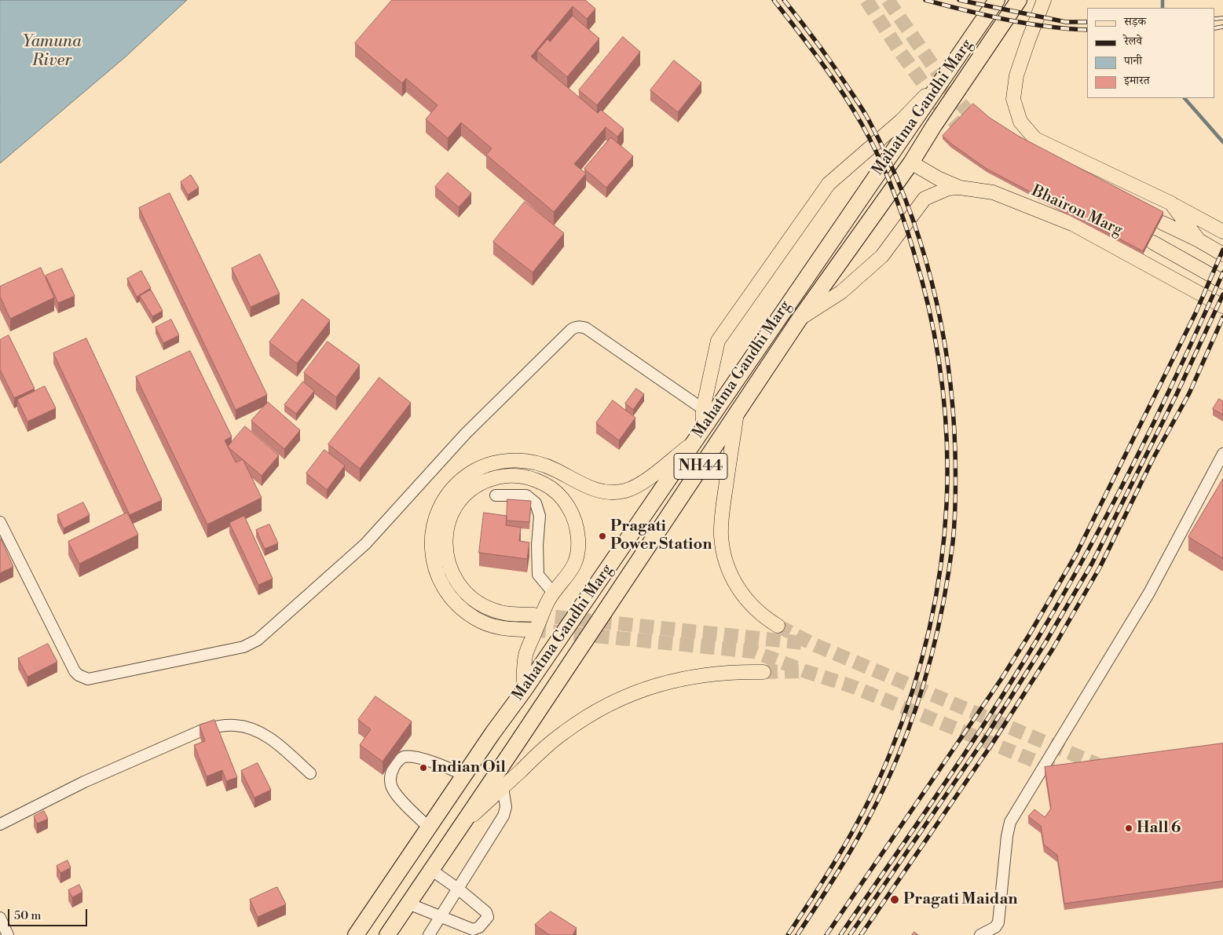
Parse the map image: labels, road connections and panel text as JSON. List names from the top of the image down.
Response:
{
  "streets": {
    "highway": ["Mahatma Gandhi Marg", "NH44"],
    "main road": ["Bhairon Marg"]
  },
  "crossings": [
    ["Mahatma Gandhi Marg", "Bhairon Marg"]
  ],
  "water": ["Yamuna River"],
  "places": [
    "Pragati Power Station",
    "Indian Oil",
    "Hall 6",
    "Pragati Maidan"
  ],
  "legend": [
    "सड़क",
    "रेलवे",
    "पानी",
    "इमारत"
  ],
  "scale_bar": "50 m"
}
